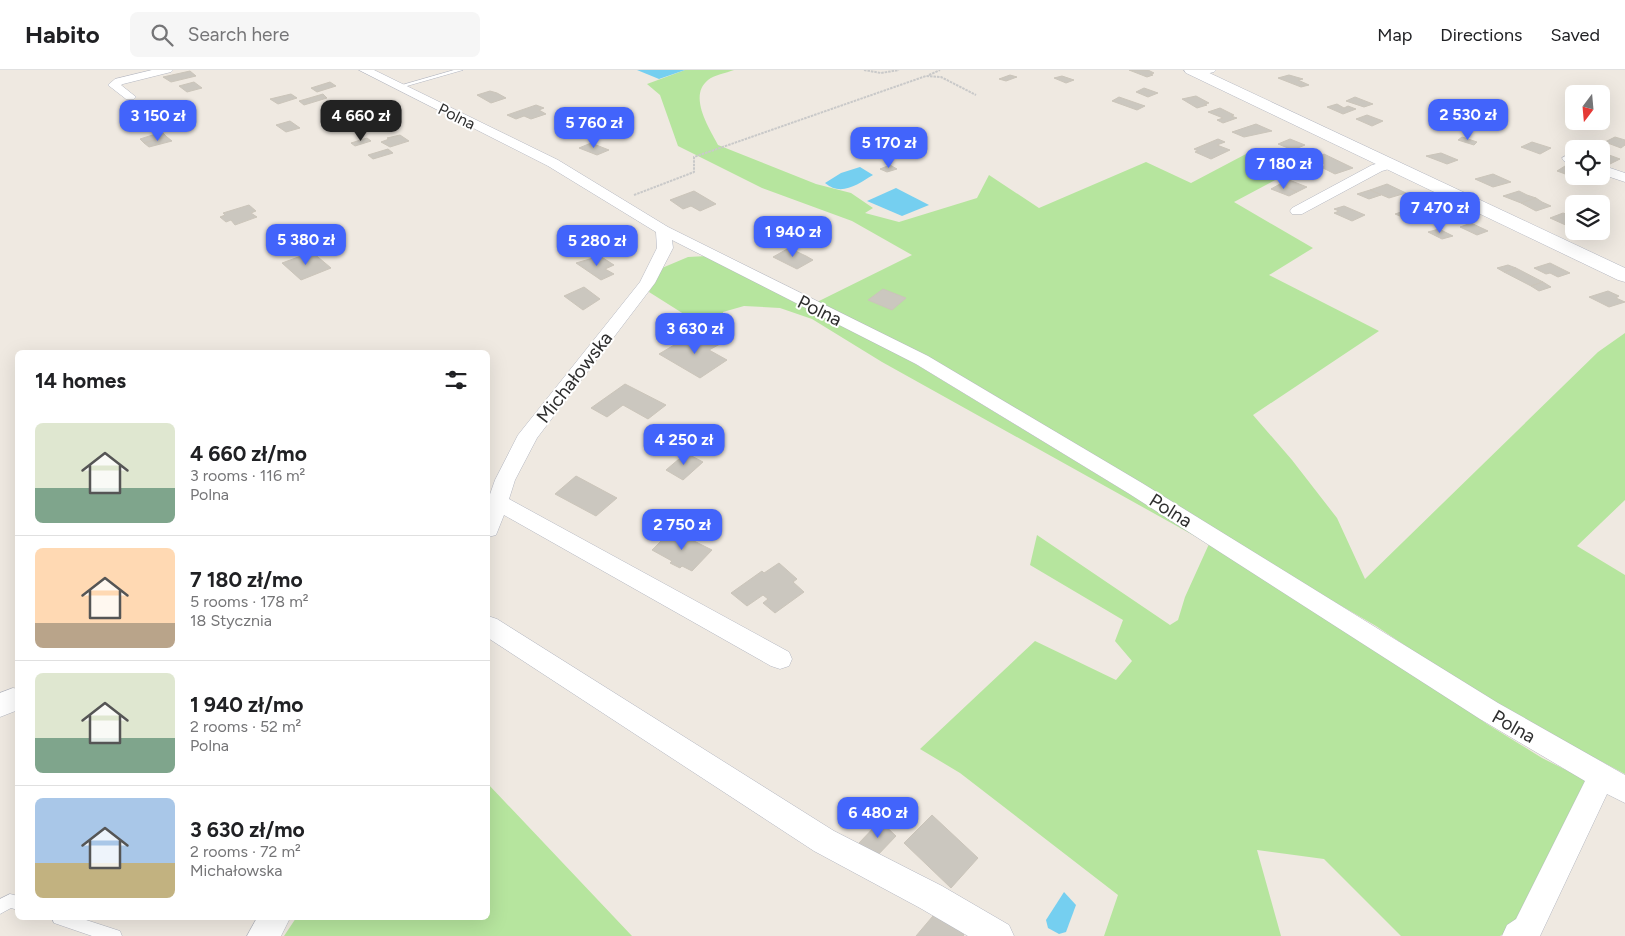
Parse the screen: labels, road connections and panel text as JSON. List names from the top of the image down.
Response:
{
  "streets": {
    "street": ["Polna", "Michałowska"]
  },
  "crossings": [
    ["Polna", "Michałowska"]
  ],
  "north": "bottom",
  "page": {
    "header": "Habito",
    "search": "Search here",
    "nav": ["Map", "Directions", "Saved"],
    "price": [
      "2 530 zł",
      "3 150 zł",
      "4 660 zł",
      "5 760 zł",
      "5 170 zł",
      "7 180 zł",
      "7 470 zł",
      "1 940 zł",
      "5 380 zł",
      "5 280 zł",
      "3 630 zł",
      "4 250 zł",
      "2 750 zł",
      "6 480 zł"
    ],
    "heading": "14 homes",
    "list": [
      {
        "name": "4 660 zł/mo",
        "note": "3 rooms · 116 m² · Polna"
      },
      {
        "name": "7 180 zł/mo",
        "note": "5 rooms · 178 m² · 18 Stycznia"
      },
      {
        "name": "1 940 zł/mo",
        "note": "2 rooms · 52 m² · Polna"
      },
      {
        "name": "3 630 zł/mo",
        "note": "2 rooms · 72 m² · Michałowska"
      }
    ]
  }
}
